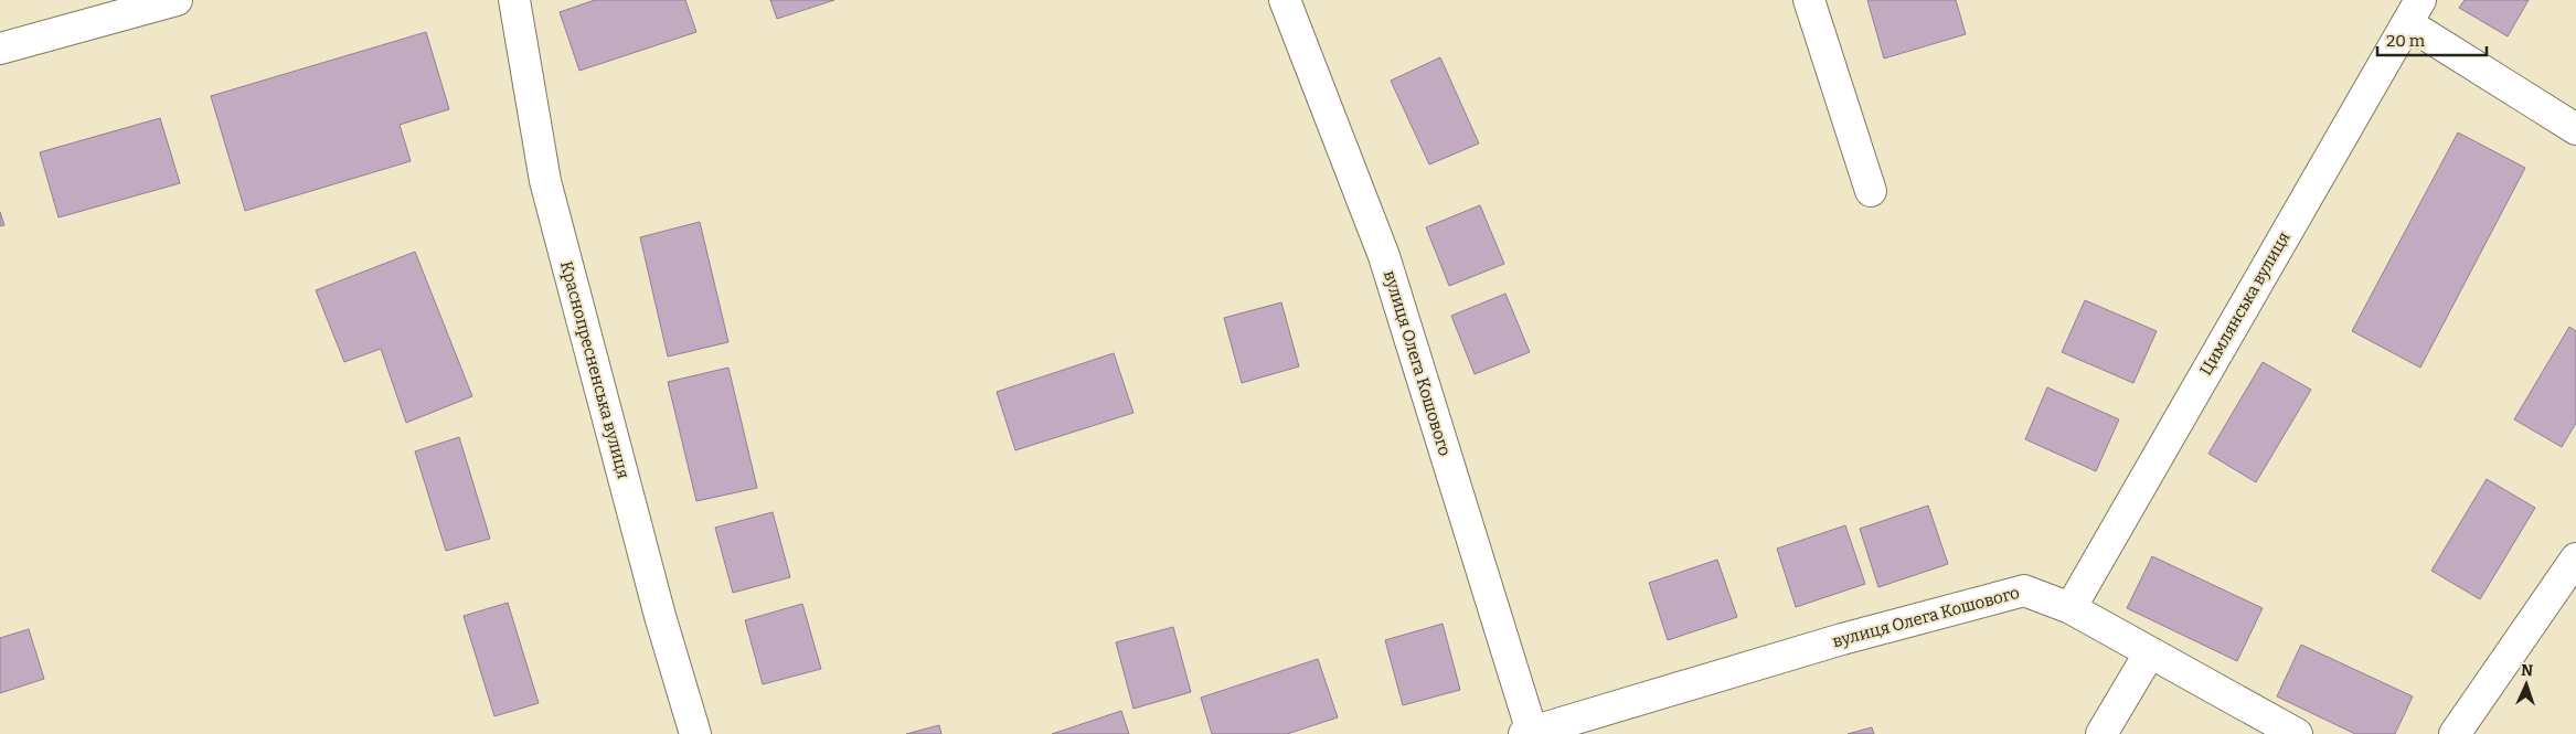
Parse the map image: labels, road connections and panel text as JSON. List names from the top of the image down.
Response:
{
  "streets": {
    "street": ["Цимлянська вулиця", "вулиця Олега Кошового", "Краснопресненська вулиця"]
  },
  "crossings": [
    ["Цимлянська вулиця", "вулиця Олега Кошового"]
  ],
  "scale_bar": "20 m",
  "north": "top"
}
